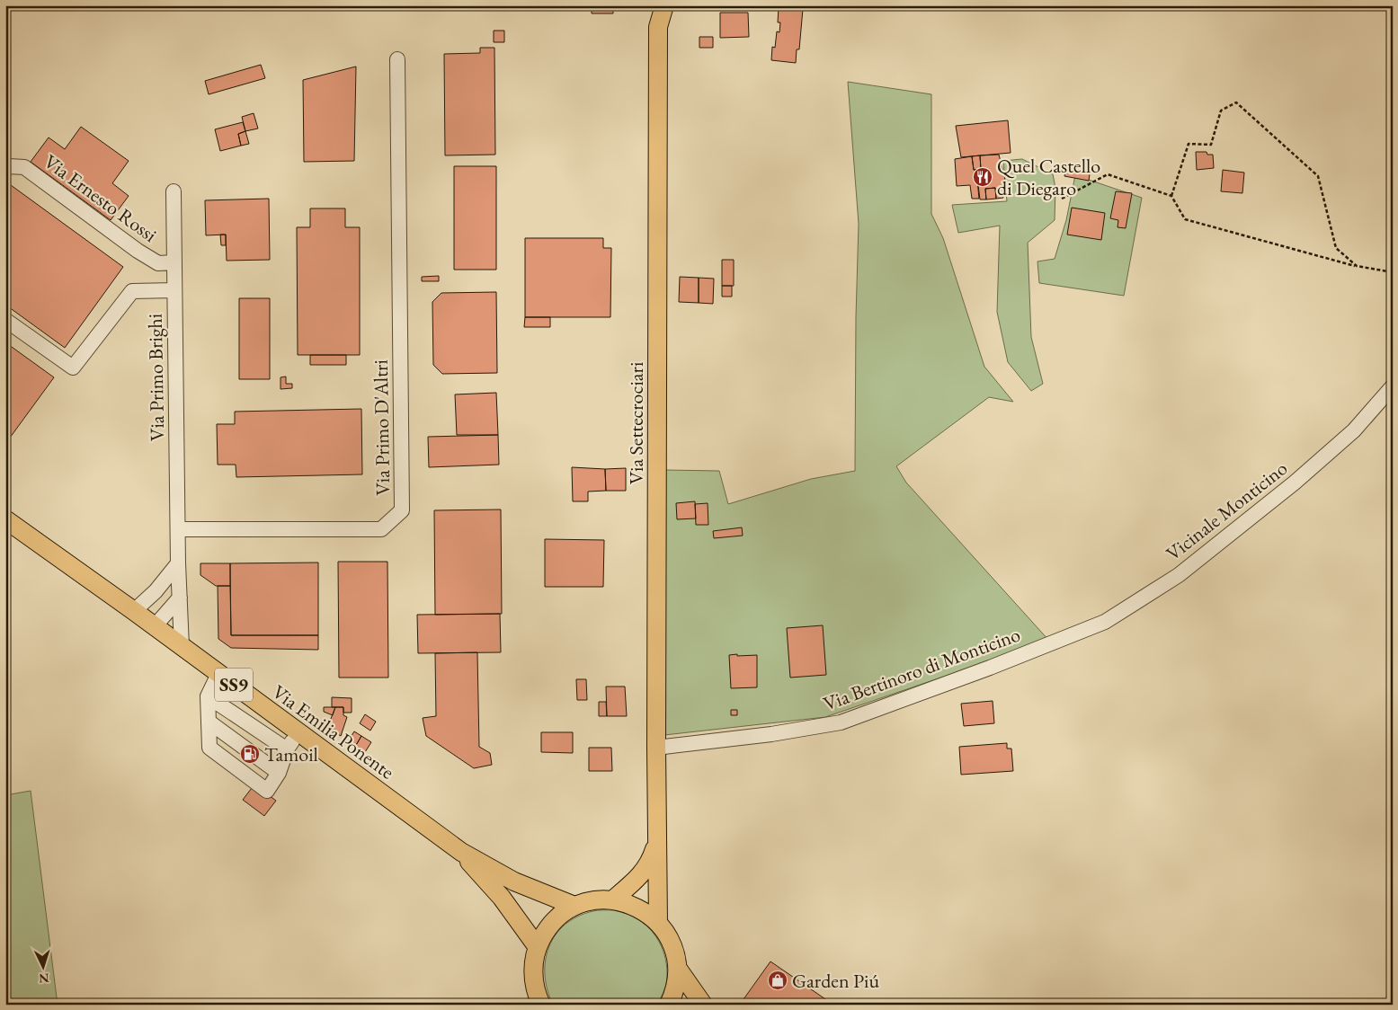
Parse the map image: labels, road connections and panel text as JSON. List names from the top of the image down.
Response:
{
  "streets": {
    "main road": ["Via Settecrociari", "SS9", "Via Emilia Ponente"],
    "street": [
      "Via Ernesto Rossi",
      "Via Primo Brighi",
      "Via Primo D'Altri",
      "Vicinale Monticino",
      "Via Bertinoro di Monticino"
    ]
  },
  "crossings": [
    ["Via Ernesto Rossi", "Via Primo Brighi"],
    ["Via Primo Brighi", "Via Primo D'Altri"],
    ["Via Primo Brighi", "Via Emilia Ponente"],
    ["Via Settecrociari", "Via Bertinoro di Monticino"],
    ["Vicinale Monticino", "Via Bertinoro di Monticino"]
  ],
  "places": {
    "restaurant": ["Quel Castello di Diegaro"],
    "fuel station": ["Tamoil"],
    "shop": ["Garden Piú"]
  },
  "north": "bottom"
}
